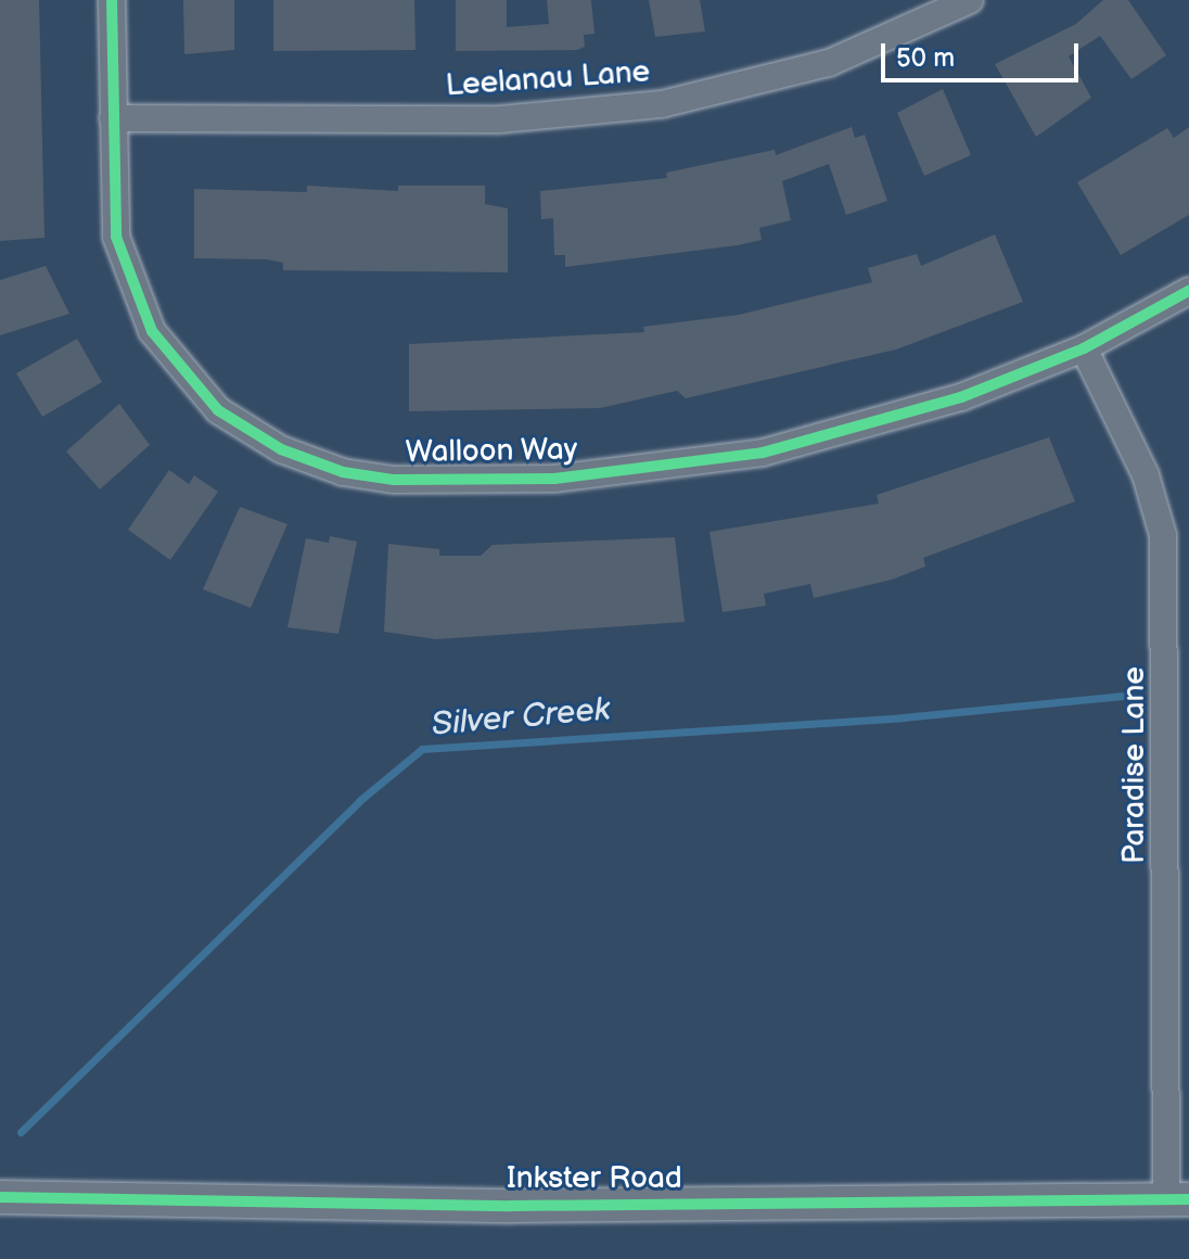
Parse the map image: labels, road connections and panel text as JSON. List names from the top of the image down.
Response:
{
  "streets": {
    "street": [
      "Leelanau Lane",
      "Walloon Way",
      "Paradise Lane",
      "Inkster Road"
    ]
  },
  "crossings": [
    ["Leelanau Lane", "Walloon Way"],
    ["Walloon Way", "Paradise Lane"],
    ["Paradise Lane", "Inkster Road"]
  ],
  "water": ["Silver Creek"],
  "scale_bar": "50 m"
}
